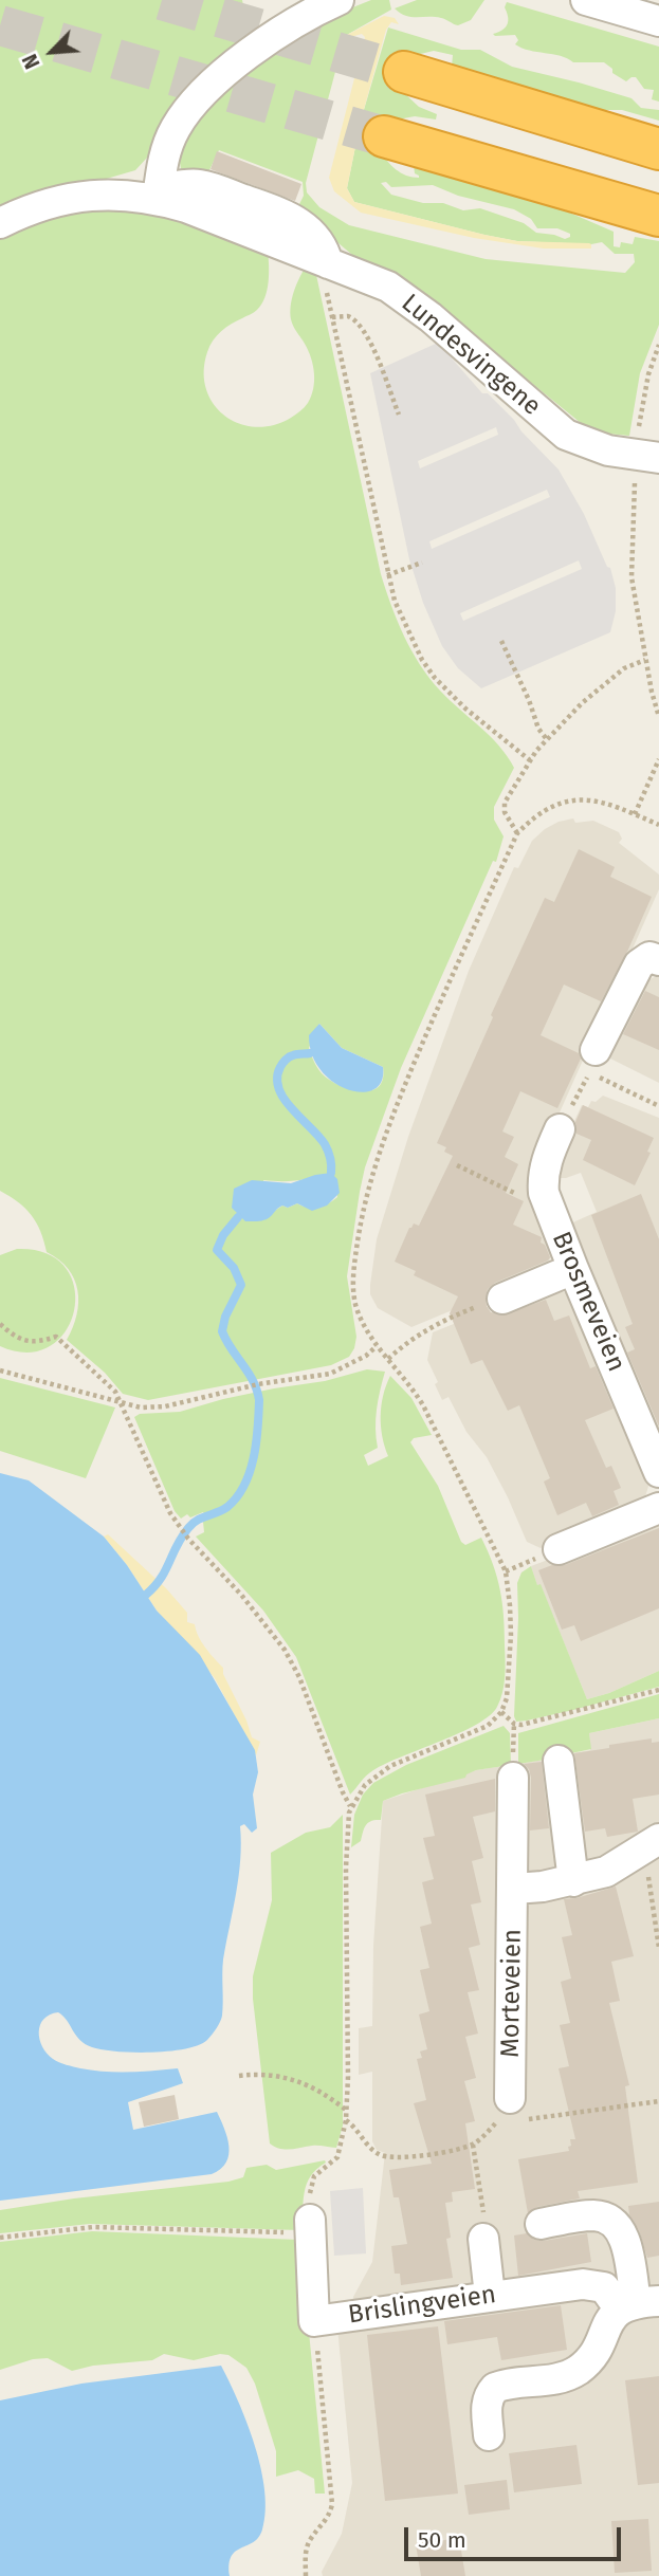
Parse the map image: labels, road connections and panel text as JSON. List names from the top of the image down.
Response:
{
  "streets": {
    "street": [
      "Lundesvingene",
      "Brosmeveien",
      "Morteveien",
      "Brislingveien"
    ]
  },
  "scale_bar": "50 m",
  "north": "bottom left"
}
